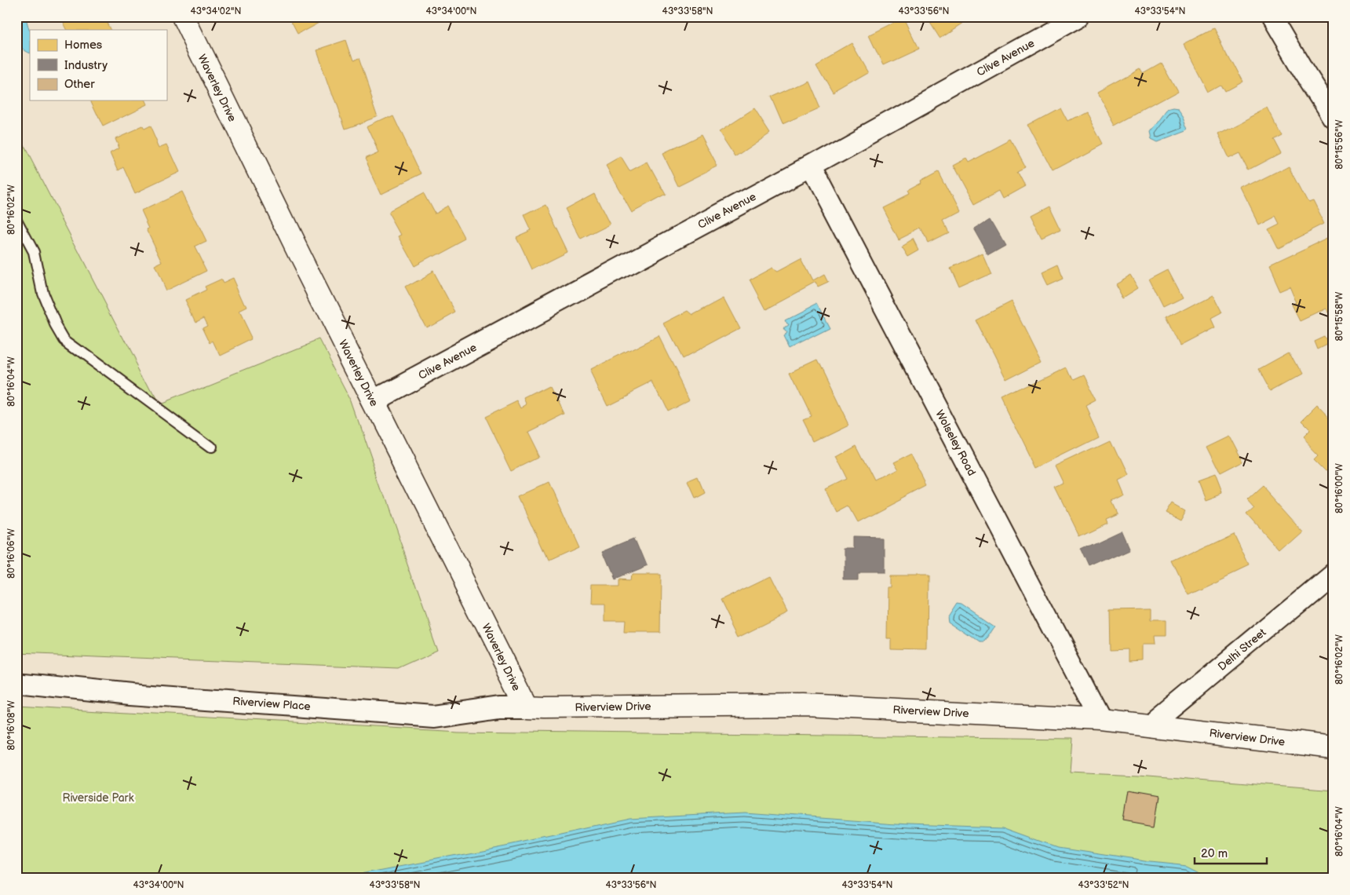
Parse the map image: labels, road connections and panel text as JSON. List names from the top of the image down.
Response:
{
  "streets": {
    "street": [
      "Clive Avenue",
      "Waverley Drive",
      "Wolseley Road",
      "Delhi Street",
      "Riverview Place",
      "Riverview Drive"
    ]
  },
  "crossings": [
    ["Clive Avenue", "Waverley Drive"],
    ["Clive Avenue", "Wolseley Road"],
    ["Waverley Drive", "Riverview Place"],
    ["Waverley Drive", "Riverview Drive"],
    ["Wolseley Road", "Riverview Drive"],
    ["Delhi Street", "Riverview Drive"],
    ["Riverview Place", "Riverview Drive"]
  ],
  "parks": ["Riverside Park"],
  "legend": ["Homes", "Industry", "Other"],
  "scale_bar": "20 m",
  "coordinates": [
    "43°34'02\"N",
    "43°34'00\"N",
    "43°33'58\"N",
    "43°33'56\"N",
    "43°33'54\"N",
    "80°15'56\"W",
    "80°16'02\"W",
    "80°15'58\"W",
    "80°16'04\"W",
    "80°16'00\"W",
    "80°16'06\"W",
    "80°16'08\"W",
    "43°33'52\"N"
  ]
}
